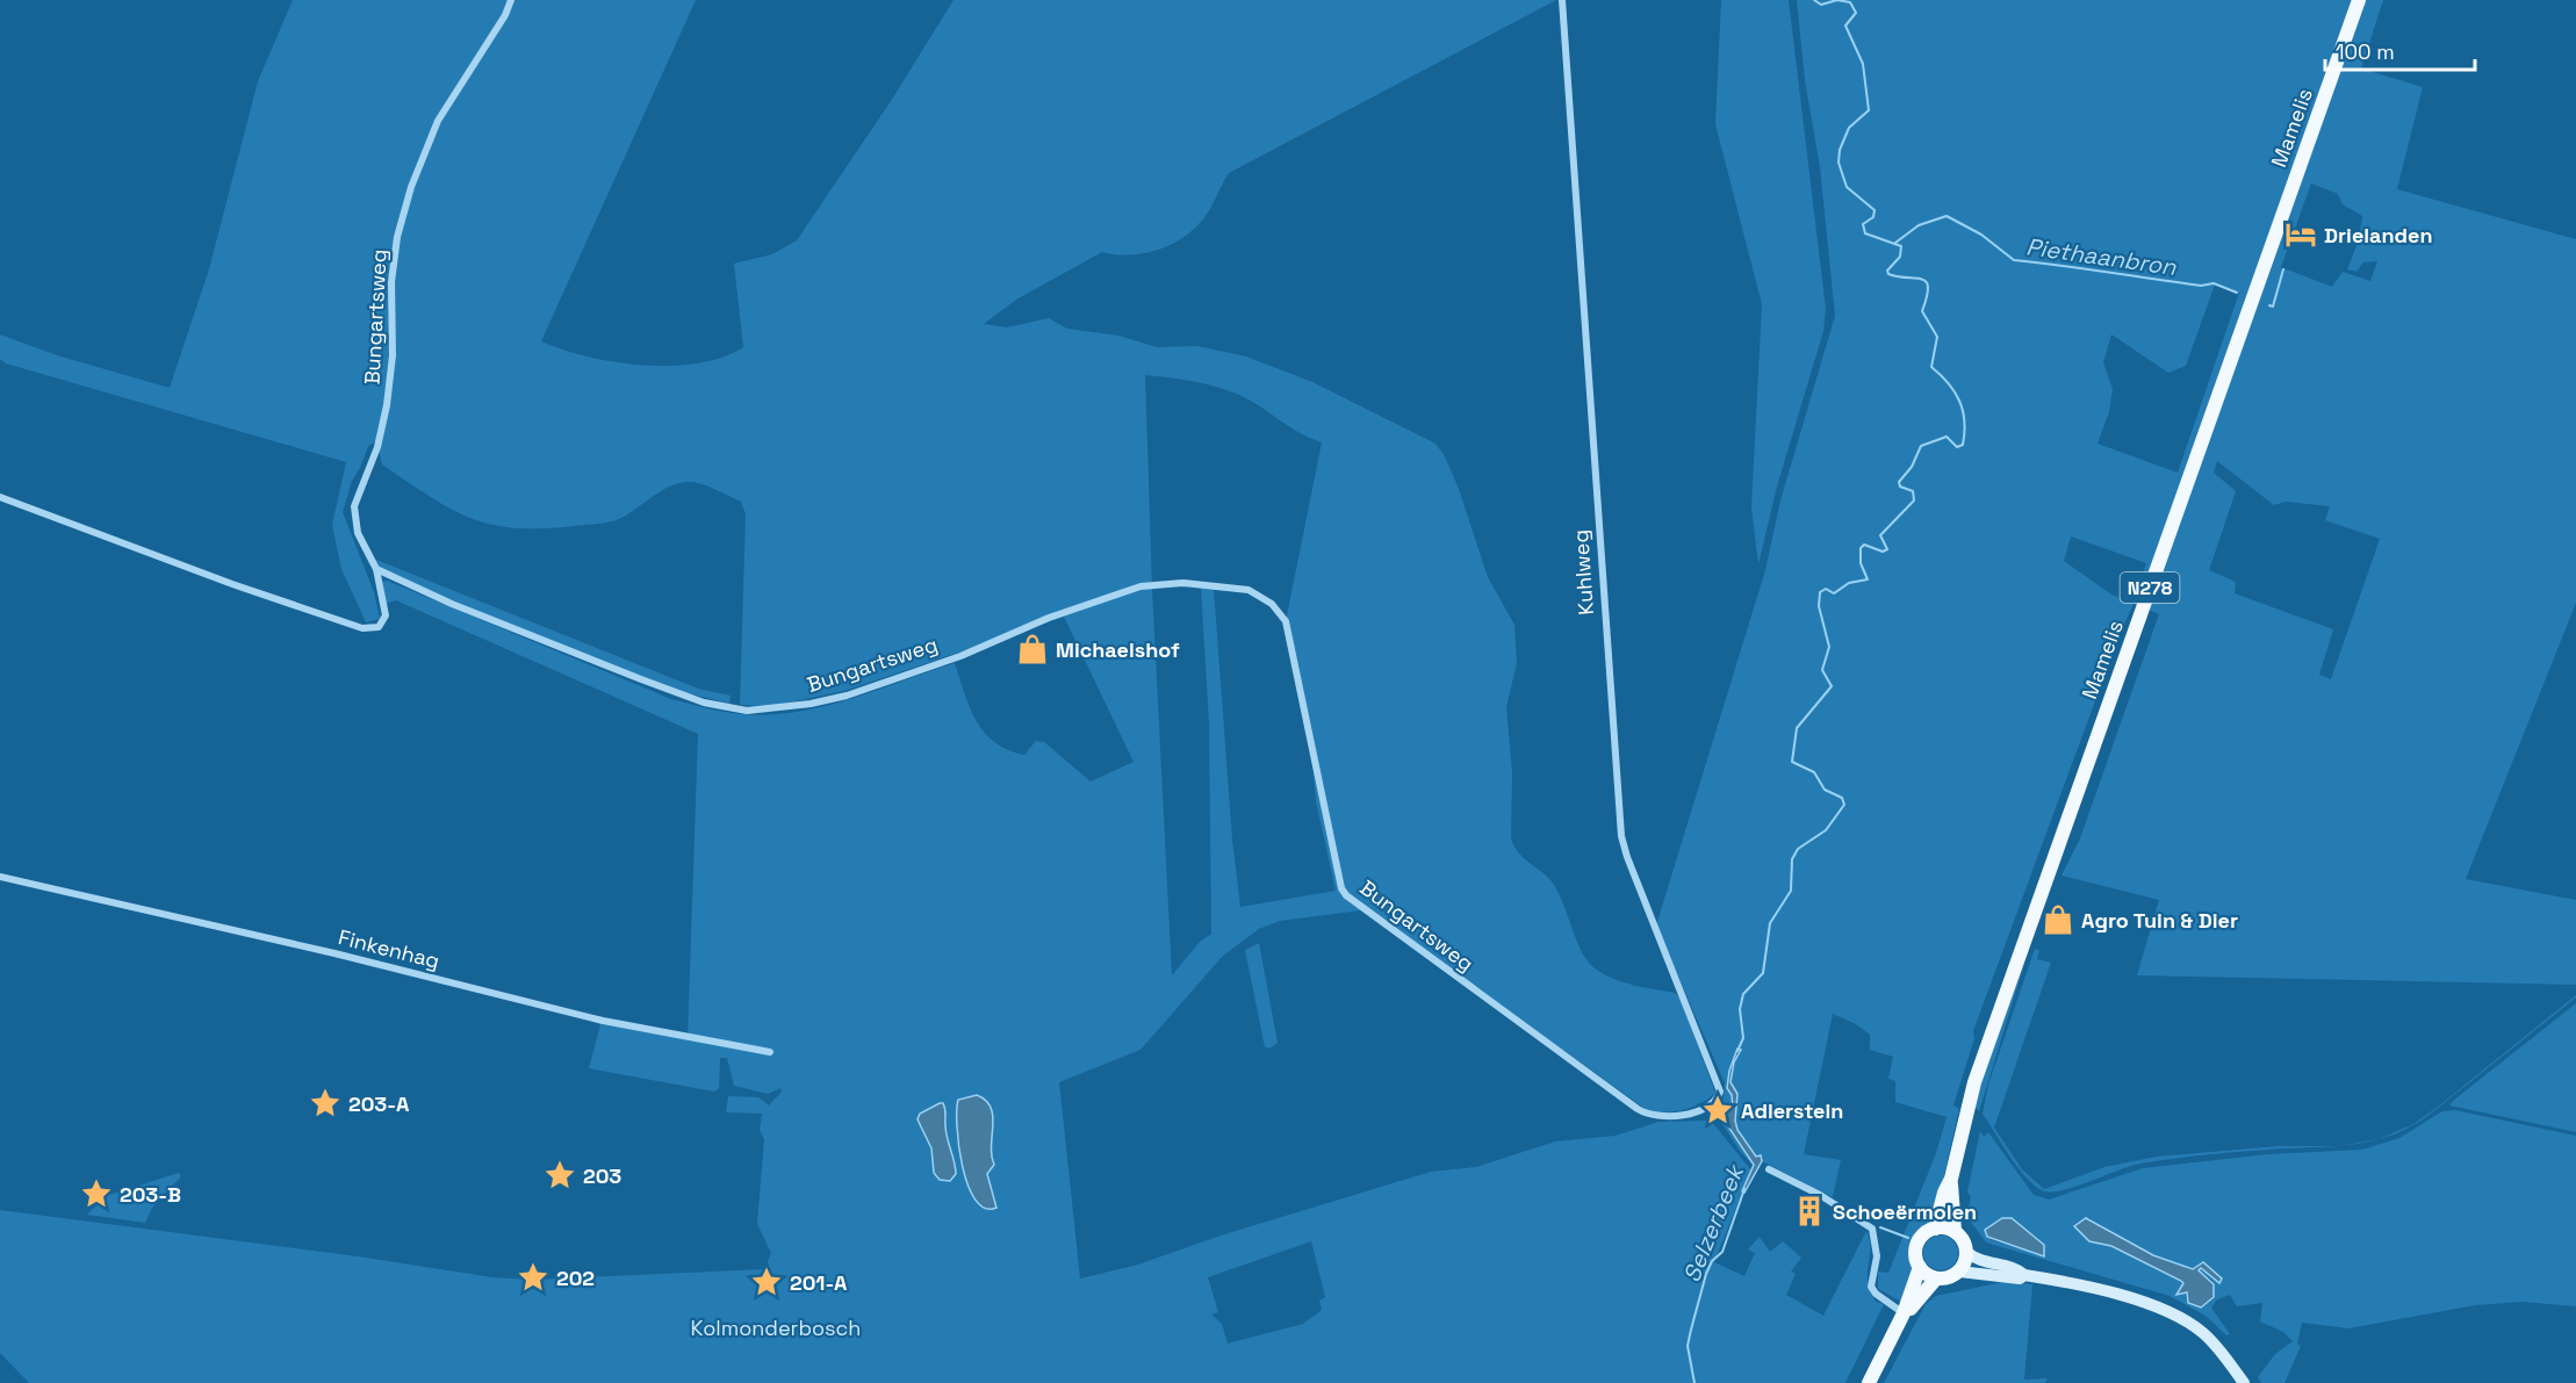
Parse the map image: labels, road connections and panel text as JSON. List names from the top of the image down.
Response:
{
  "streets": {
    "main road": ["Mamelis", "N278"],
    "street": ["Bungartsweg", "Kuhlweg", "Finkenhag"]
  },
  "crossings": [
    ["Mamelis", "N278"],
    ["Bungartsweg", "Kuhlweg"]
  ],
  "water": ["Piethaanbron", "Selzerbeek"],
  "parks": ["Kolmonderbosch"],
  "places": {
    "hotel": ["Drielanden"],
    "shop": ["Michaelshof", "Agro Tuin & Dier"],
    "place": [
      "203-A",
      "Adlerstein",
      "203",
      "203-B",
      "202",
      "201-A"
    ],
    "building": ["Schoeërmolen"]
  },
  "scale_bar": "100 m"
}
